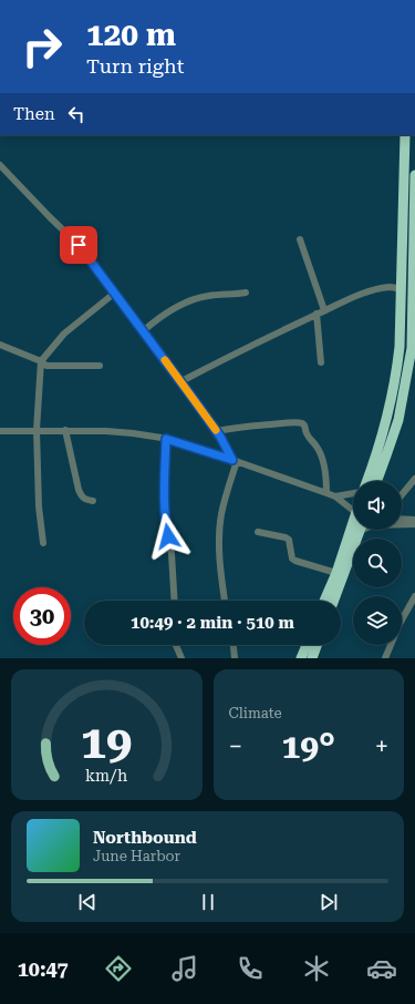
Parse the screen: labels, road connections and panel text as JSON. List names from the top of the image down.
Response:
{
  "page": {
    "turn": ["120 m", "Turn right"],
    "then": "Then",
    "limit": "30",
    "trip": "10:49 · 2 min · 510 m",
    "tile": "Climate",
    "heat": ["−", "19°", "+"],
    "song": ["Northbound", "June Harbor"],
    "tabs": "10:47",
    "gauge": ["19", "km/h"]
  }
}
